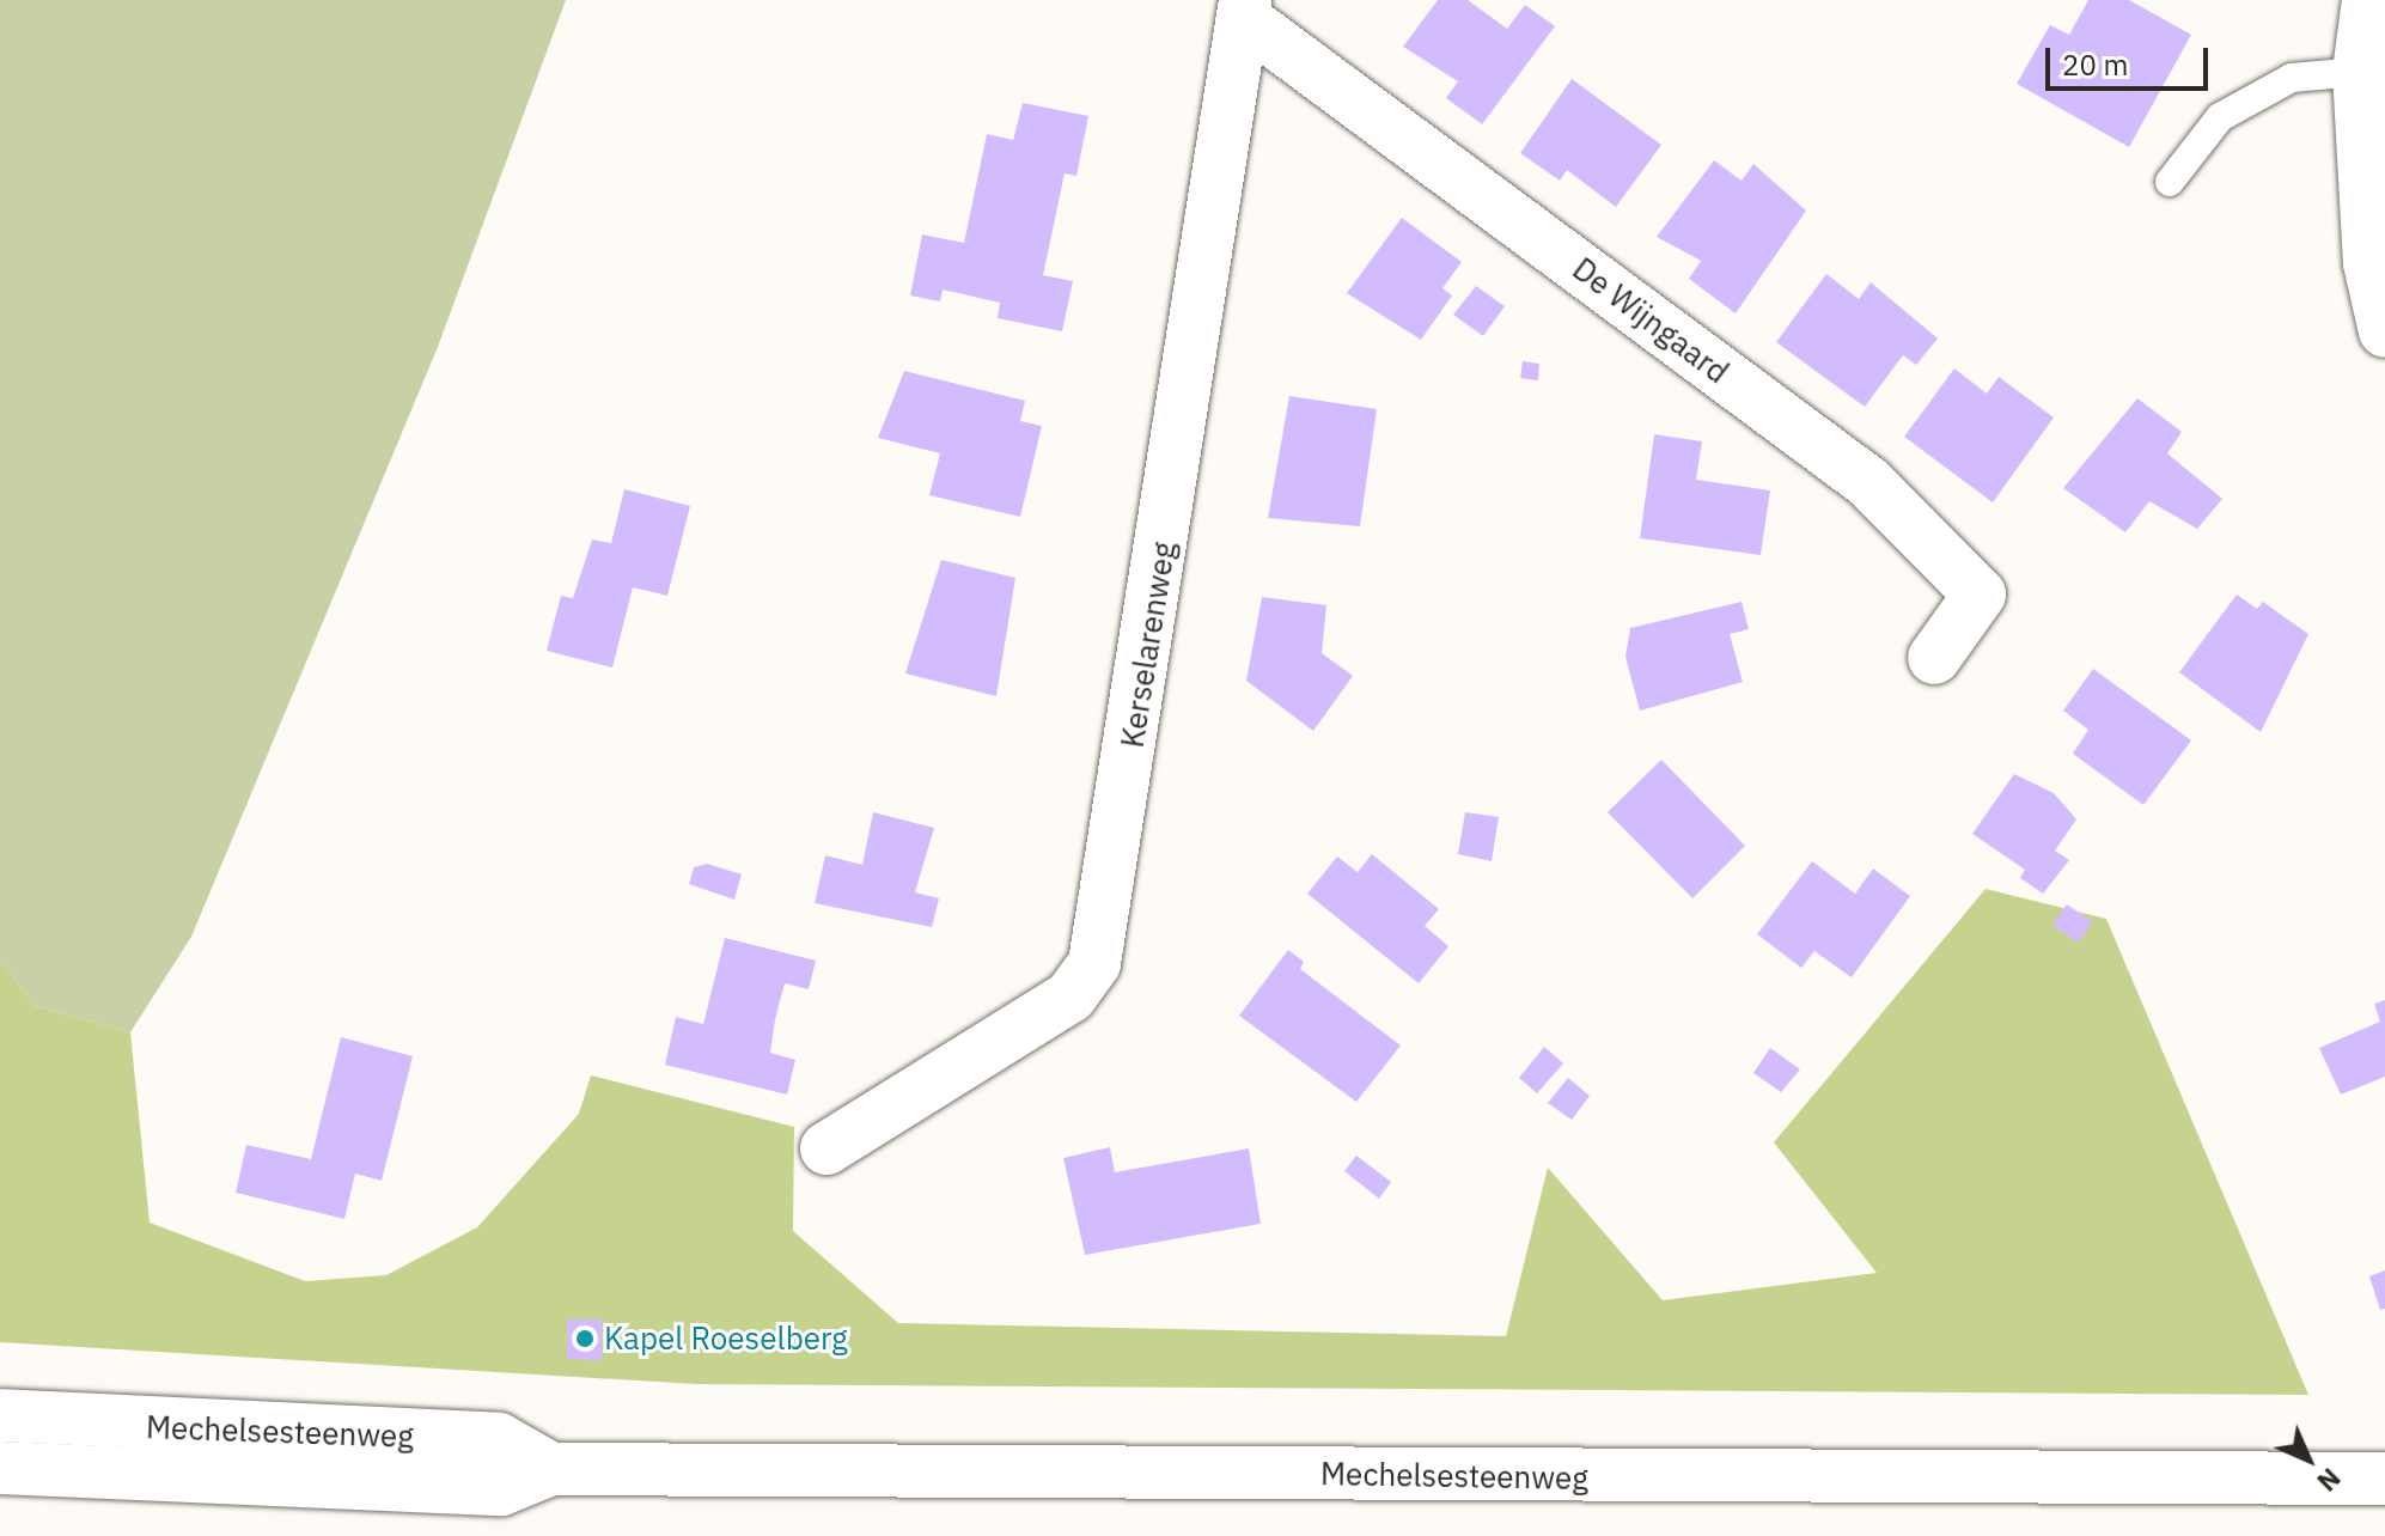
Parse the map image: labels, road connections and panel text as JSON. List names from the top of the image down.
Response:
{
  "streets": {
    "main road": ["De Wijngaard", "Kerselarenweg", "Mechelsesteenweg"]
  },
  "crossings": [
    ["De Wijngaard", "Kerselarenweg"]
  ],
  "places": ["Kapel Roeselberg"],
  "scale_bar": "20 m",
  "north": "bottom right"
}
